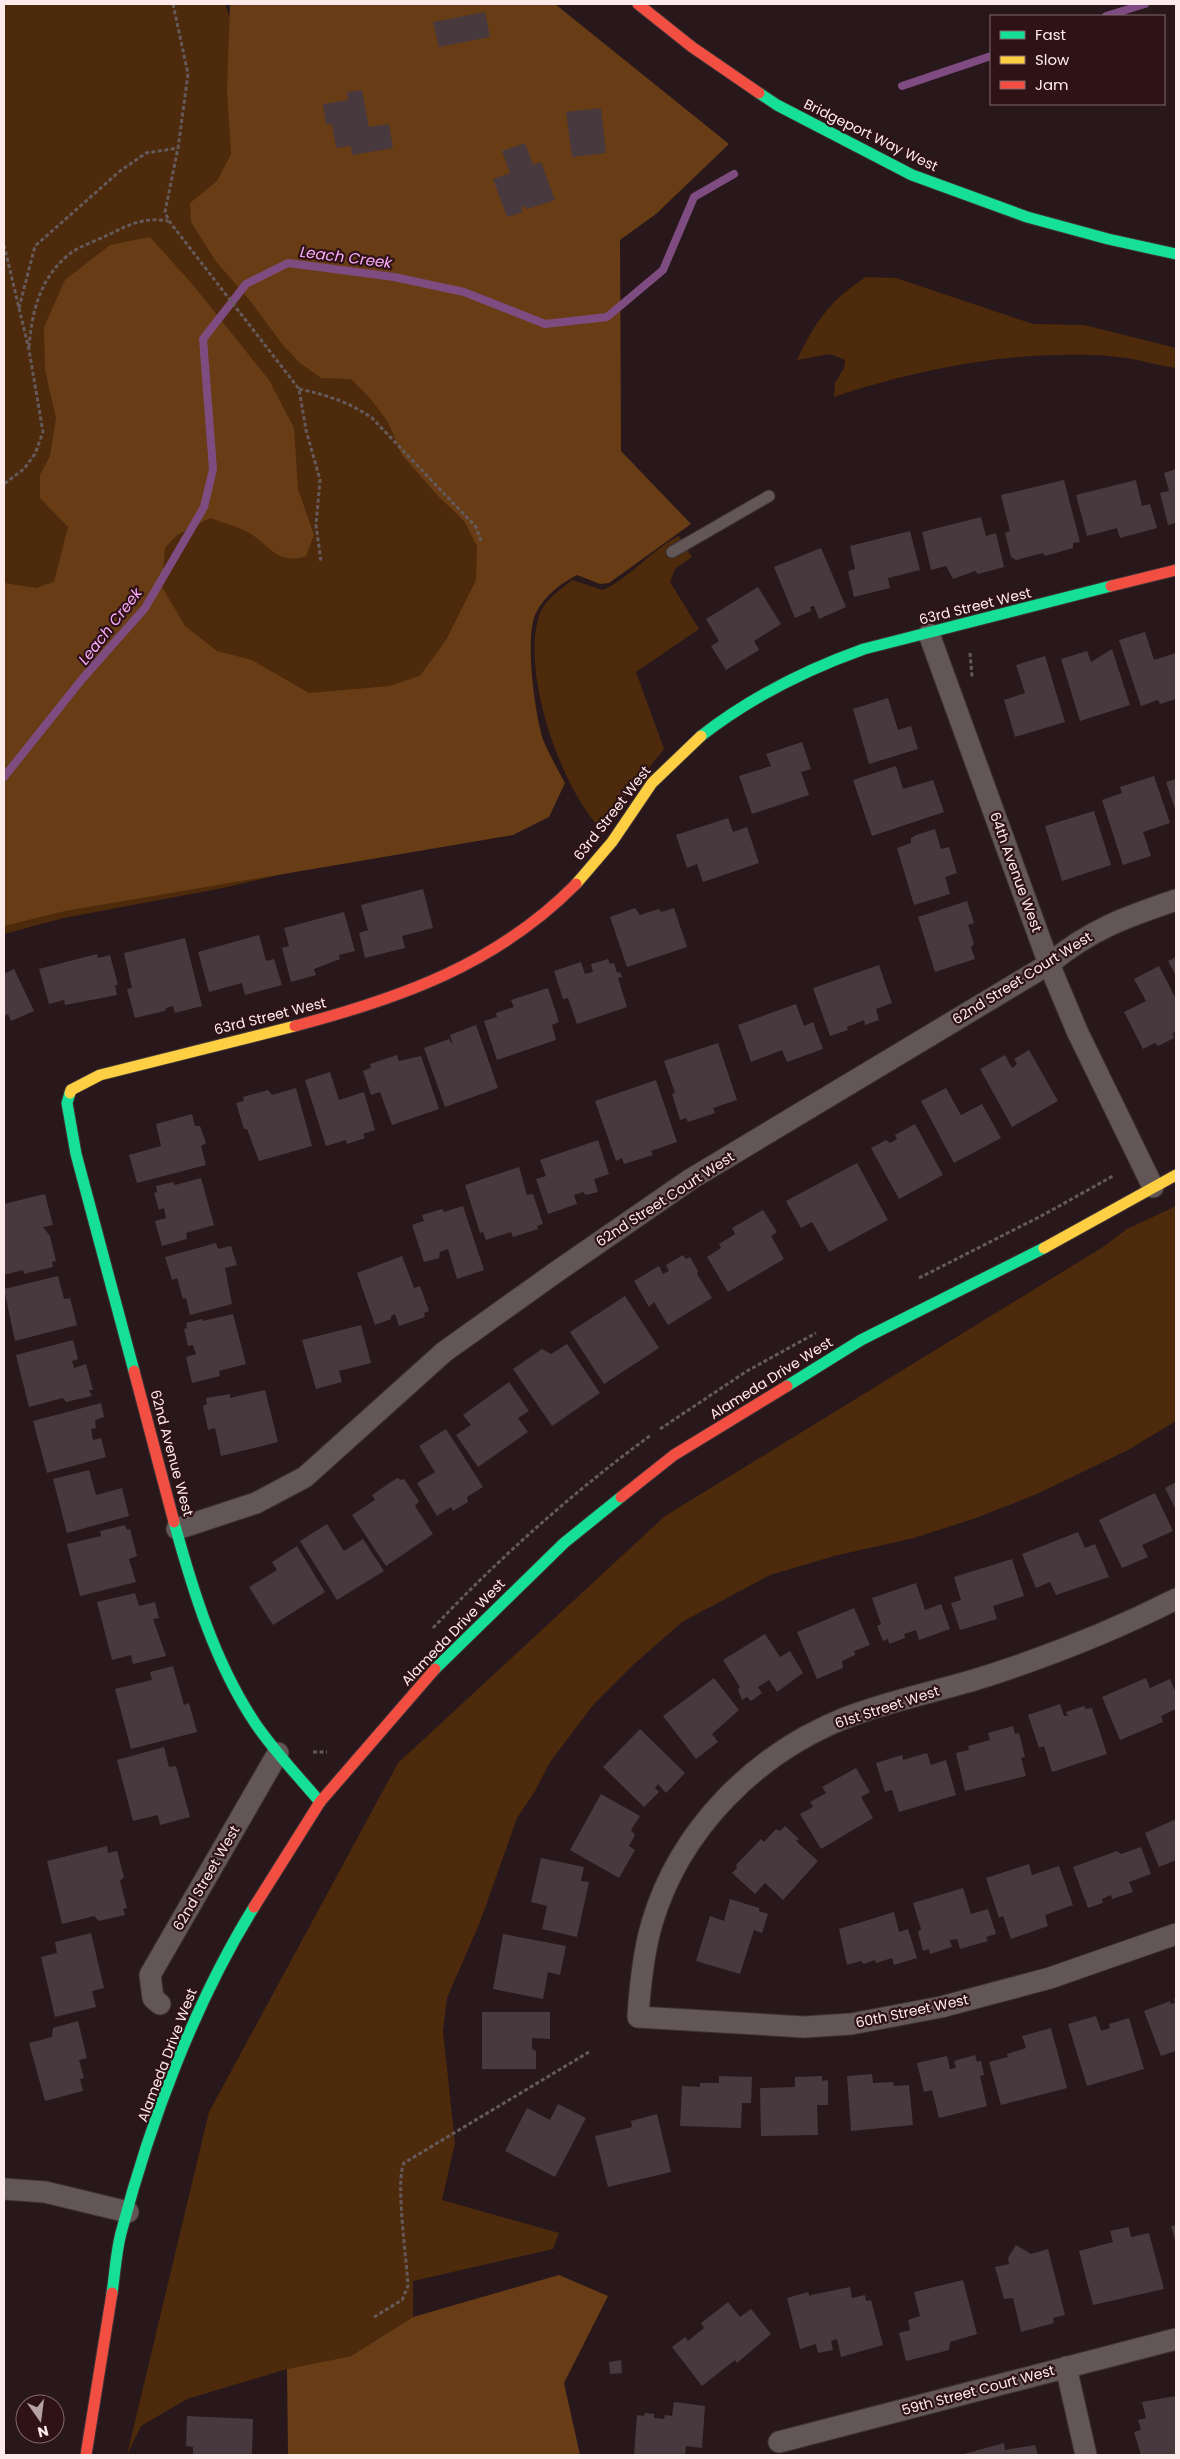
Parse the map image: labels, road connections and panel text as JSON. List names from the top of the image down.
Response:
{
  "streets": {
    "street": [
      "Bridgeport Way West",
      "63rd Street West",
      "64th Avenue West",
      "62nd Street Court West",
      "Alameda Drive West",
      "62nd Avenue West",
      "61st Street West",
      "62nd Street West",
      "60th Street West",
      "59th Street Court West"
    ]
  },
  "crossings": [
    ["63rd Street West", "64th Avenue West"],
    ["63rd Street West", "62nd Avenue West"],
    ["64th Avenue West", "62nd Street Court West"],
    ["64th Avenue West", "Alameda Drive West"],
    ["62nd Street Court West", "62nd Avenue West"],
    ["Alameda Drive West", "62nd Avenue West"],
    ["62nd Avenue West", "62nd Street West"],
    ["61st Street West", "60th Street West"]
  ],
  "water": ["Leach Creek"],
  "legend": ["Fast", "Slow", "Jam"],
  "north": "bottom"
}
